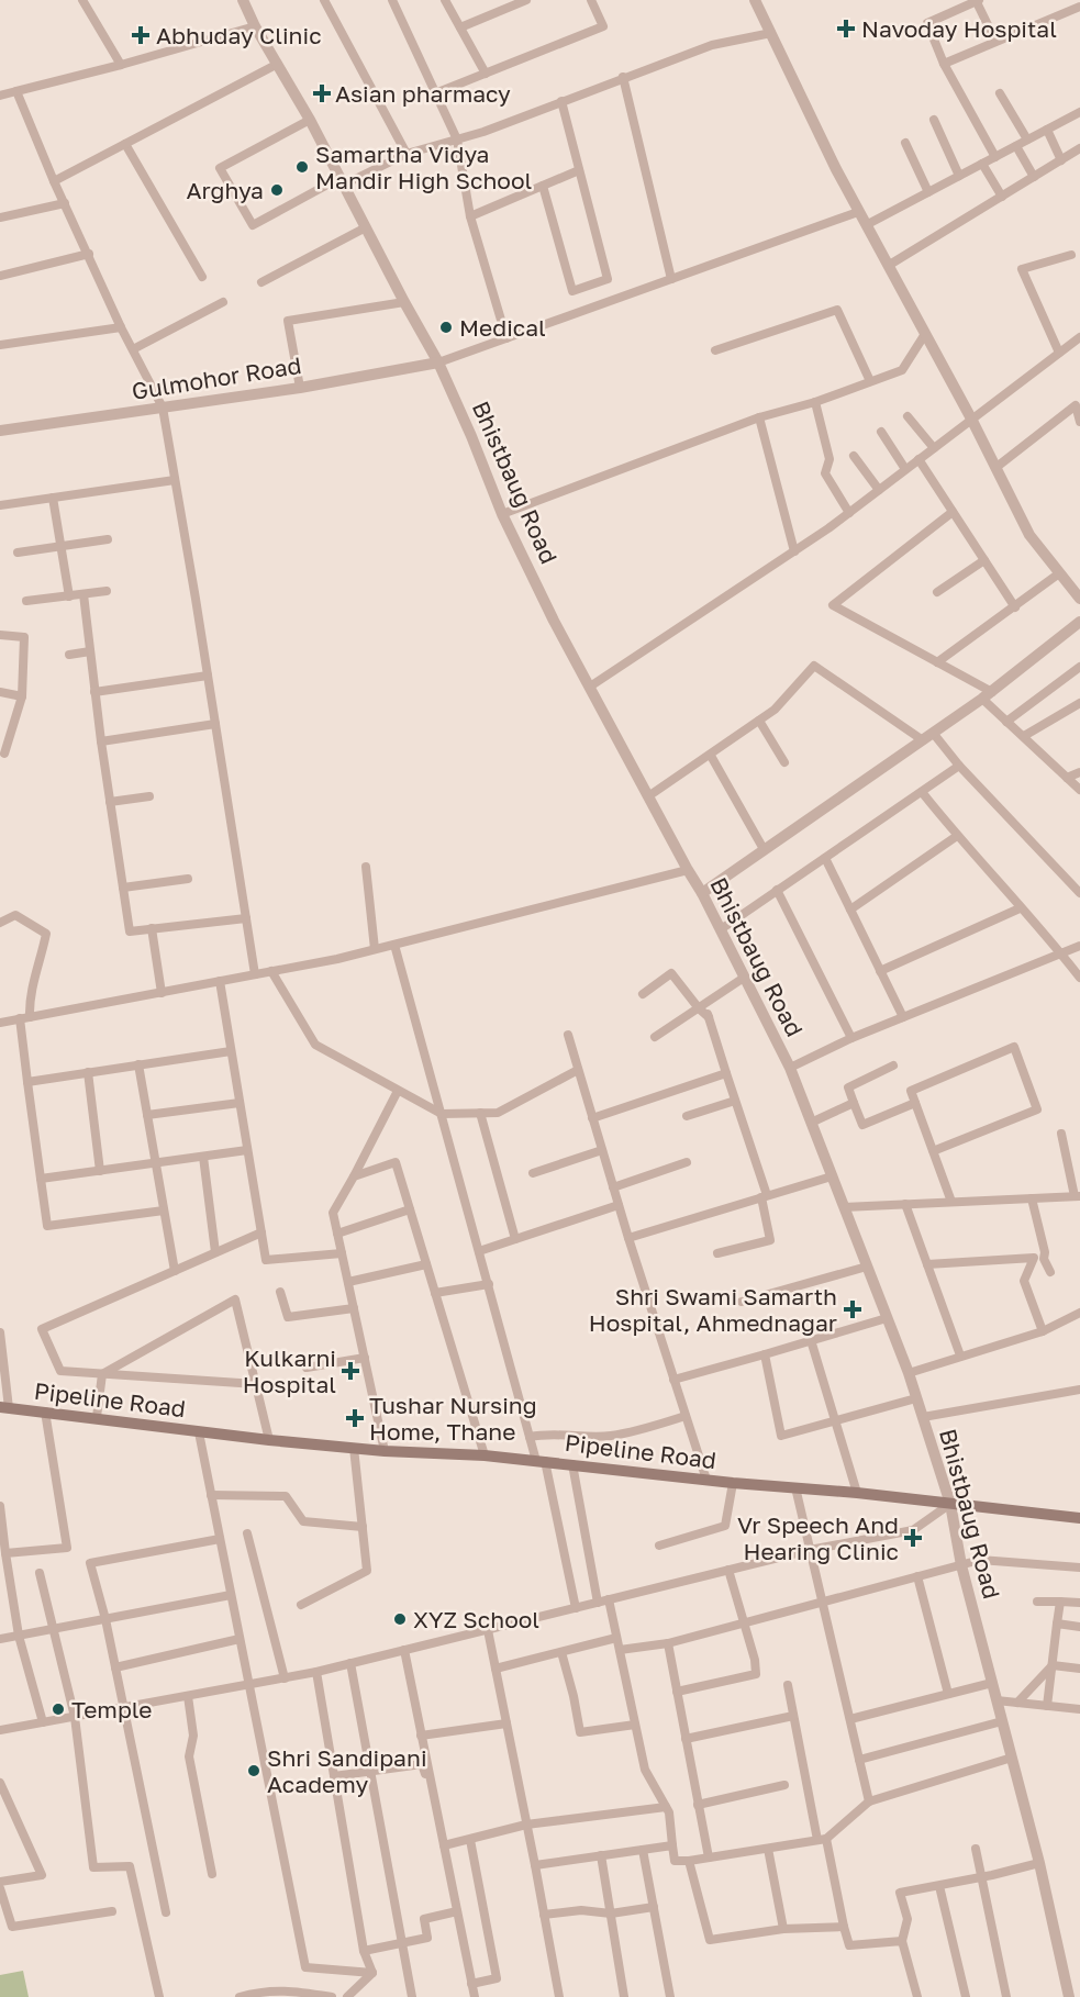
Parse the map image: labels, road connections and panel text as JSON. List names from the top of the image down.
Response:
{
  "streets": {
    "main road": ["Pipeline Road"],
    "street": ["Gulmohor Road", "Bhistbaug Road"]
  },
  "crossings": [
    ["Gulmohor Road", "Bhistbaug Road"],
    ["Bhistbaug Road", "Pipeline Road"]
  ],
  "places": {
    "health": [
      "Navoday Hospital",
      "Abhuday Clinic",
      "Asian pharmacy",
      "Shri Swami Samarth Hospital, Ahmednagar",
      "Kulkarni Hospital",
      "Tushar Nursing Home, Thane",
      "Vr Speech And Hearing Clinic"
    ],
    "other": [
      "Samartha Vidya Mandir High School",
      "Arghya",
      "Medical",
      "XYZ School",
      "Temple",
      "Shri Sandipani Academy"
    ]
  }
}
